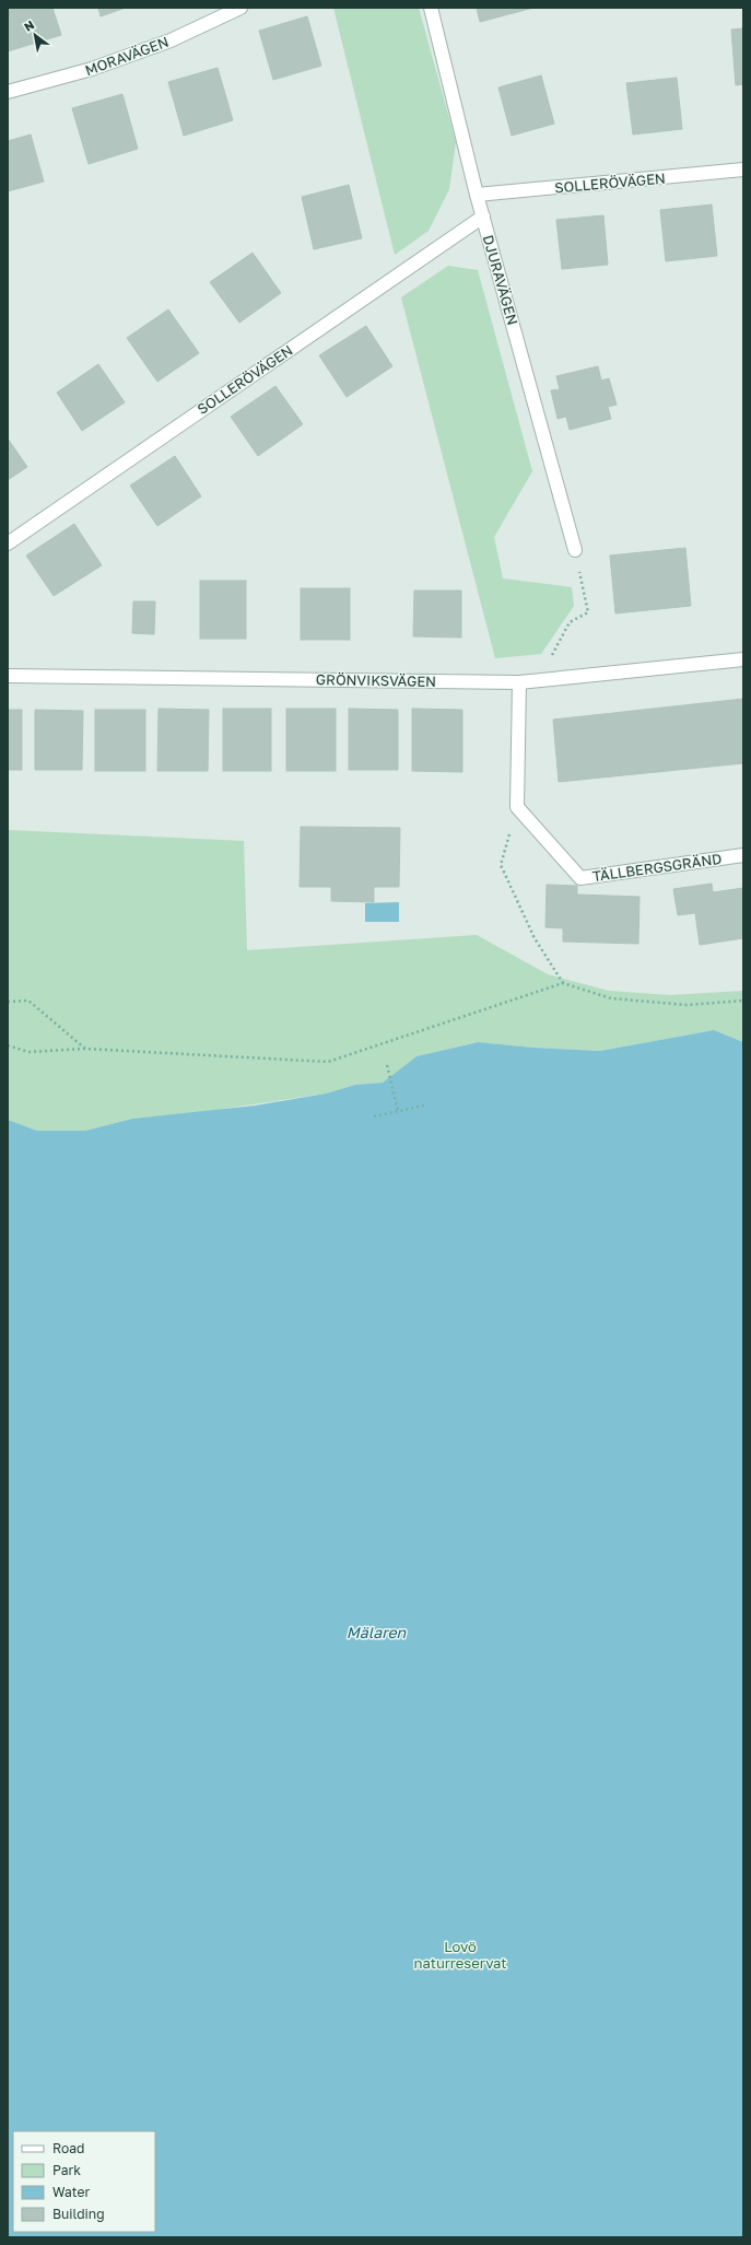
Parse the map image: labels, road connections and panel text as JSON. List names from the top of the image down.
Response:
{
  "streets": {
    "street": [
      "MORAVÄGEN",
      "SOLLERÖVÄGEN",
      "DJURAVÄGEN",
      "GRÖNVIKSVÄGEN",
      "TÄLLBERGSGRÄND"
    ]
  },
  "crossings": [
    ["SOLLERÖVÄGEN", "DJURAVÄGEN"]
  ],
  "water": ["Mälaren"],
  "parks": ["Lovö naturreservat"],
  "legend": [
    "Road",
    "Park",
    "Water",
    "Building"
  ],
  "north": "top left"
}
